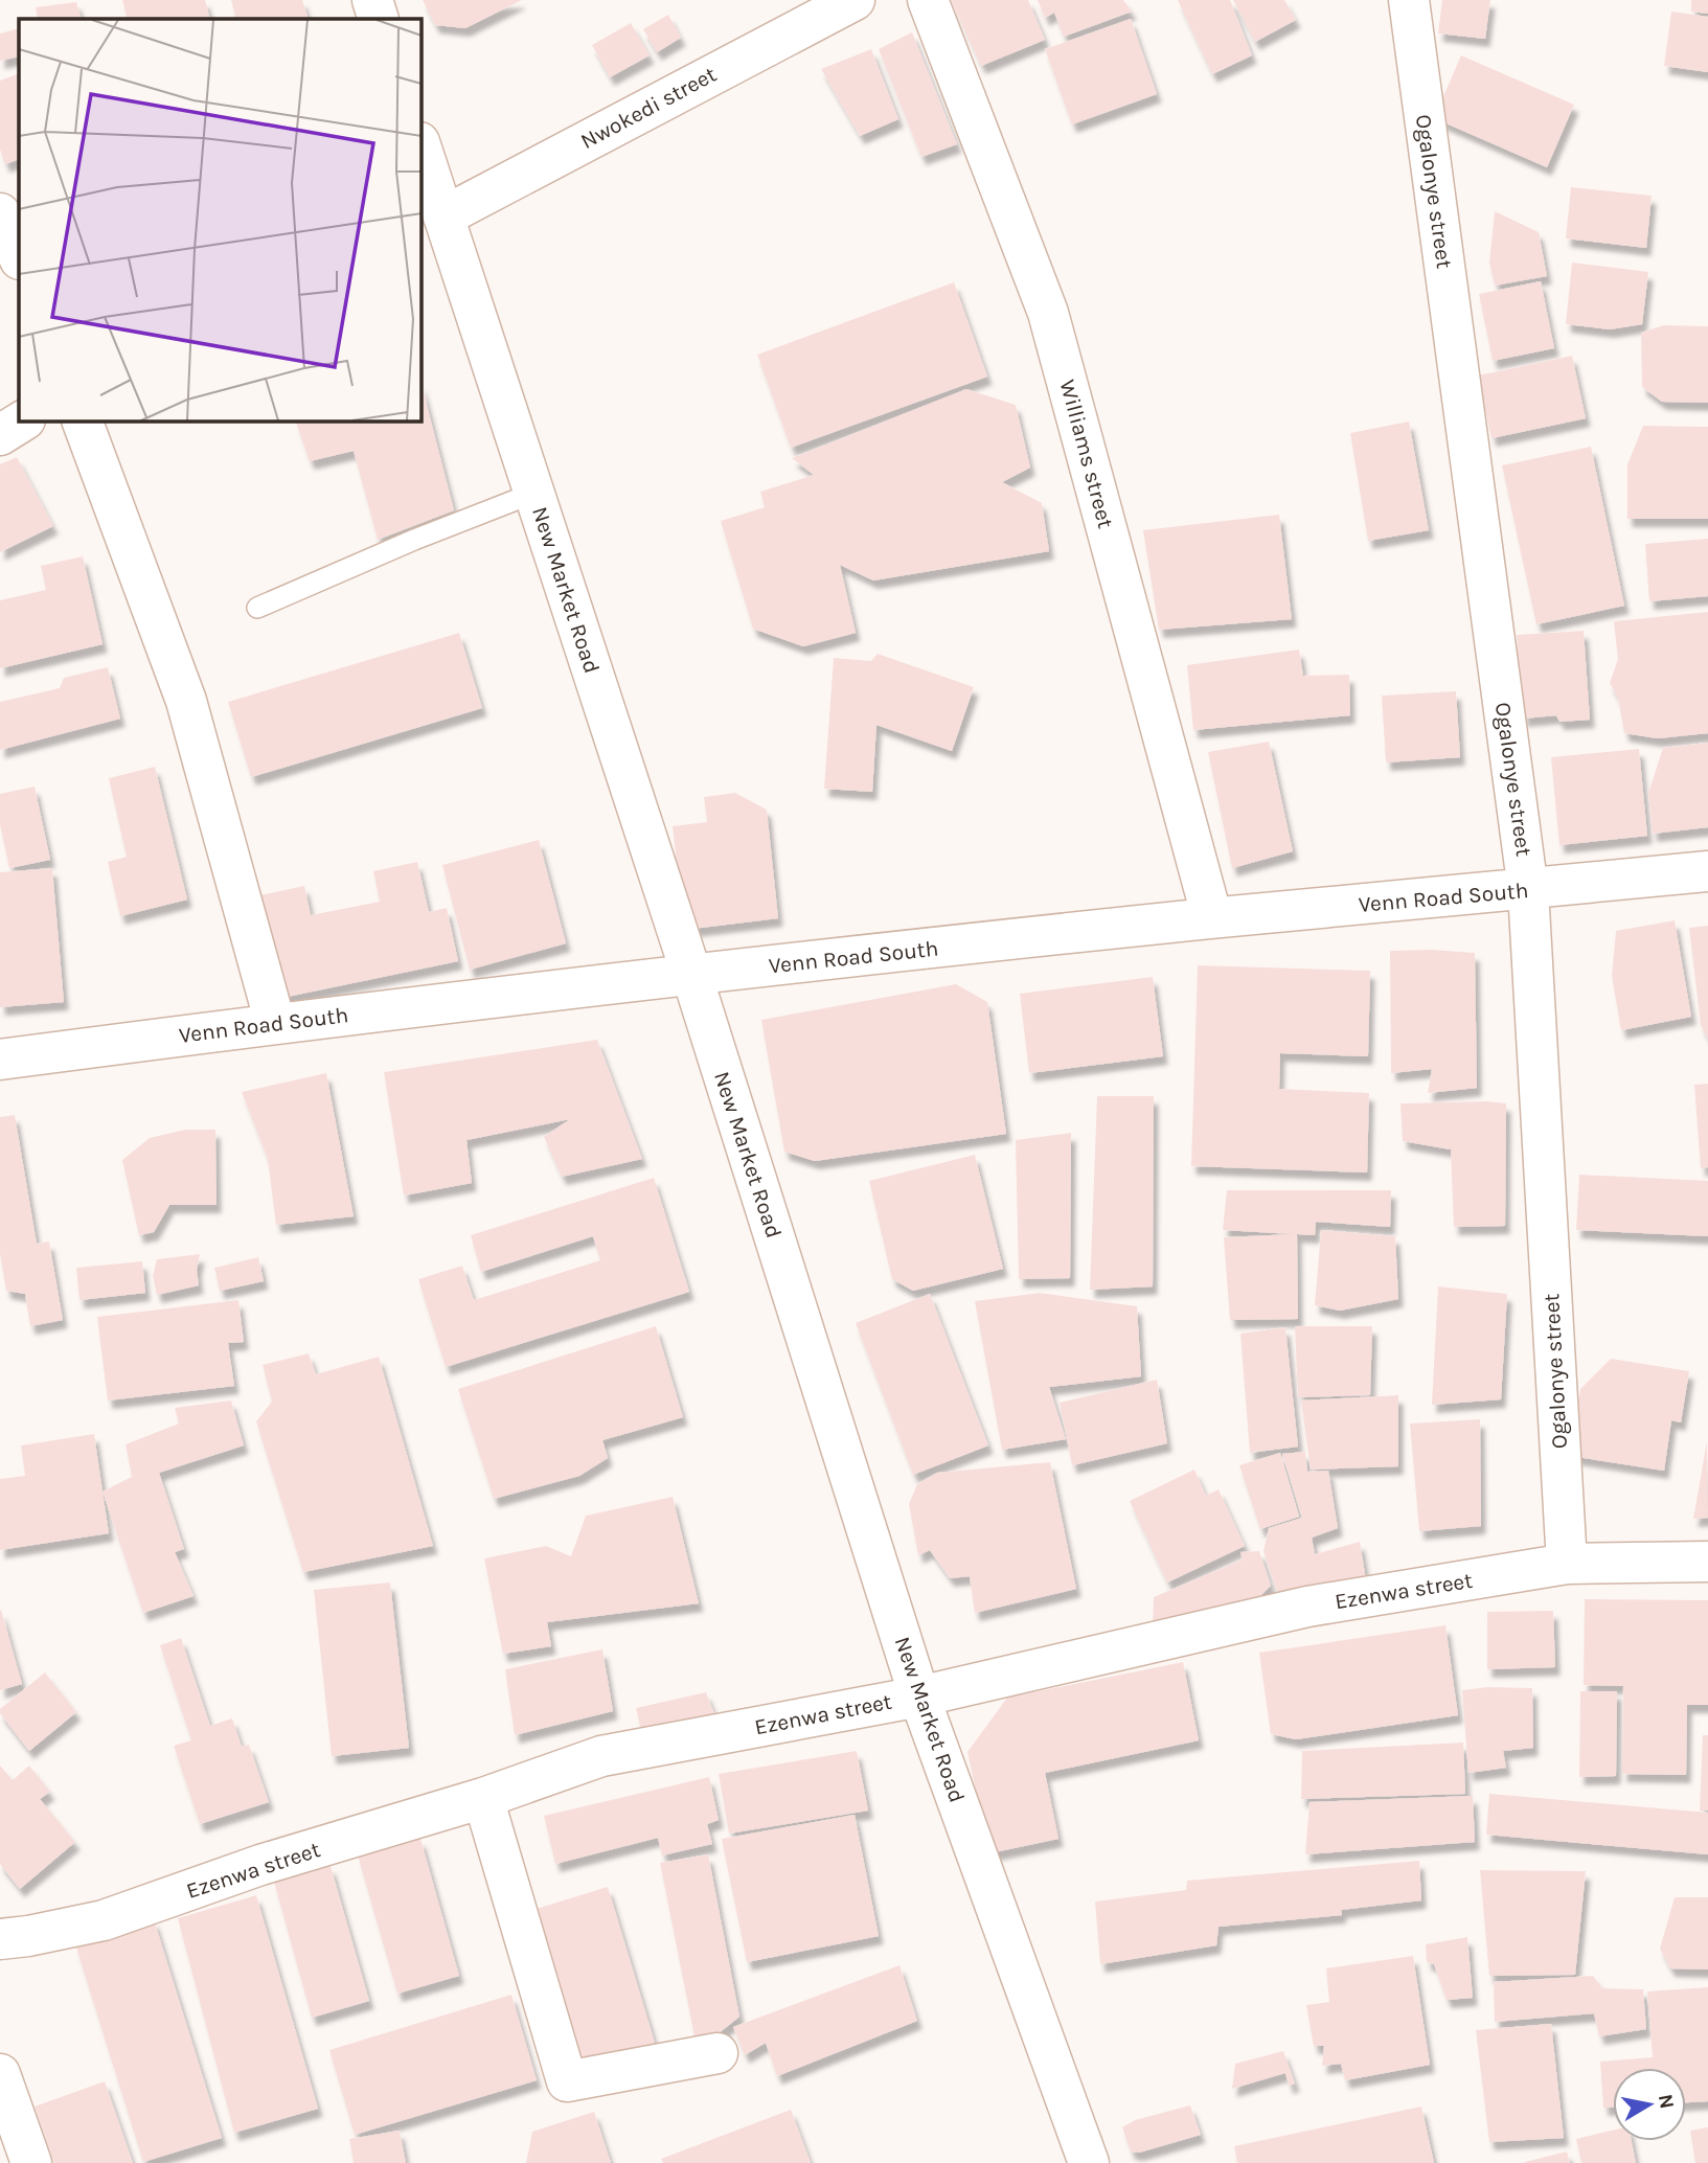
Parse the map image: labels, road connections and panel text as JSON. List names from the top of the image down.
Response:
{
  "streets": {
    "street": [
      "Nwokedi street",
      "Ogalonye street",
      "Williams street",
      "New Market Road",
      "Venn Road South",
      "Ezenwa street"
    ]
  },
  "crossings": [
    ["Nwokedi street", "New Market Road"],
    ["Ogalonye street", "Venn Road South"],
    ["Ogalonye street", "Ezenwa street"],
    ["Williams street", "Venn Road South"],
    ["New Market Road", "Venn Road South"],
    ["New Market Road", "Ezenwa street"]
  ],
  "north": "right"
}
